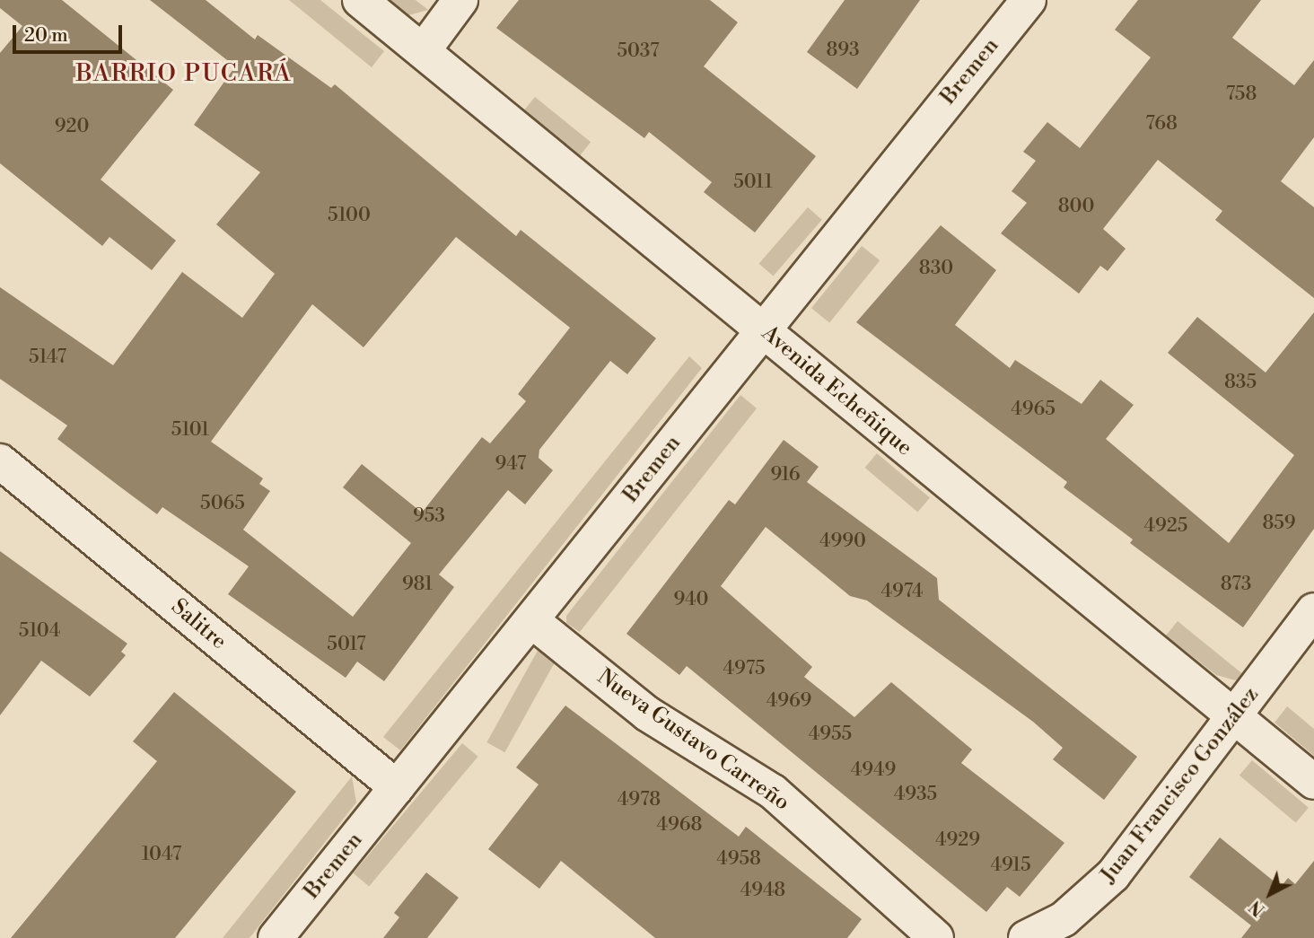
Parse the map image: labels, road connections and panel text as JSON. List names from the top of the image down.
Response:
{
  "streets": {
    "street": [
      "Bremen",
      "Avenida Echeñique",
      "Salitre",
      "Nueva Gustavo Carreño",
      "Juan Francisco González"
    ]
  },
  "crossings": [
    ["Bremen", "Avenida Echeñique"],
    ["Bremen", "Salitre"],
    ["Bremen", "Nueva Gustavo Carreño"],
    ["Avenida Echeñique", "Juan Francisco González"]
  ],
  "districts": ["BARRIO PUCARÁ"],
  "house_numbers": [
    "893",
    "5037",
    "758",
    "768",
    "920",
    "5011",
    "800",
    "5100",
    "830",
    "5147",
    "835",
    "4965",
    "5101",
    "947",
    "916",
    "5065",
    "953",
    "859",
    "4925",
    "4990",
    "981",
    "873",
    "4974",
    "940",
    "5104",
    "5017",
    "4975",
    "4969",
    "4955",
    "4949",
    "4935",
    "4978",
    "4968",
    "4929",
    "1047",
    "4958",
    "4915",
    "4948"
  ],
  "scale_bar": "20 m",
  "north": "bottom left"
}
